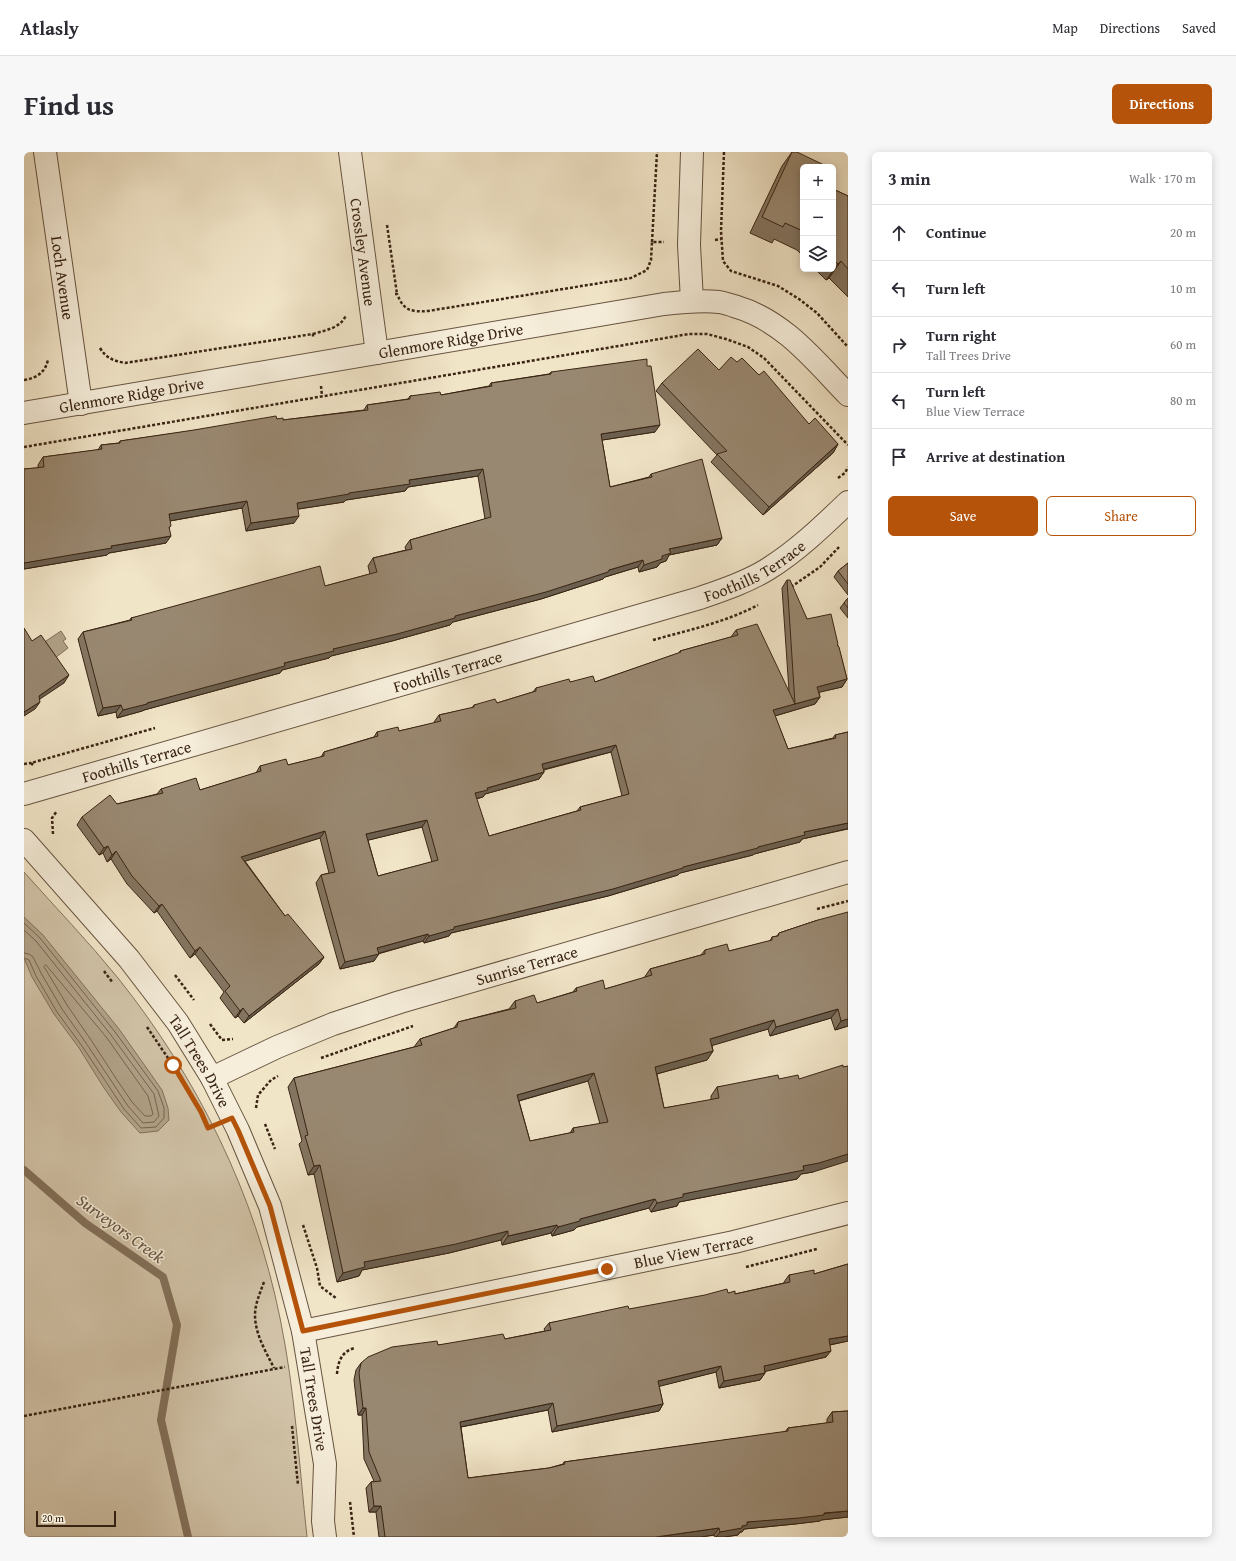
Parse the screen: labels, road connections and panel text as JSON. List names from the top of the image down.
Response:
{
  "streets": {
    "street": [
      "Crossley Avenue",
      "Loch Avenue",
      "Glenmore Ridge Drive",
      "Foothills Terrace",
      "Sunrise Terrace",
      "Tall Trees Drive",
      "Blue View Terrace"
    ]
  },
  "crossings": [
    ["Crossley Avenue", "Glenmore Ridge Drive"],
    ["Loch Avenue", "Glenmore Ridge Drive"],
    ["Sunrise Terrace", "Tall Trees Drive"],
    ["Tall Trees Drive", "Blue View Terrace"]
  ],
  "water": ["Surveyors Creek"],
  "scale_bar": "20 m",
  "page": {
    "header": "Atlasly",
    "nav": ["Map", "Directions", "Saved"],
    "title": "Find us",
    "buttons": [
      "Directions",
      ["Save", "Share"]
    ],
    "heading": ["3 min", "Walk · 170 m"],
    "map_buttons": ["+", "−"],
    "list": [
      ["Continue", "20 m"],
      ["Turn left", "10 m"],
      ["Turn right", "Tall Trees Drive", "60 m"],
      ["Turn left", "Blue View Terrace", "80 m"],
      "Arrive at destination"
    ],
    "scale": "20 m"
  }
}
